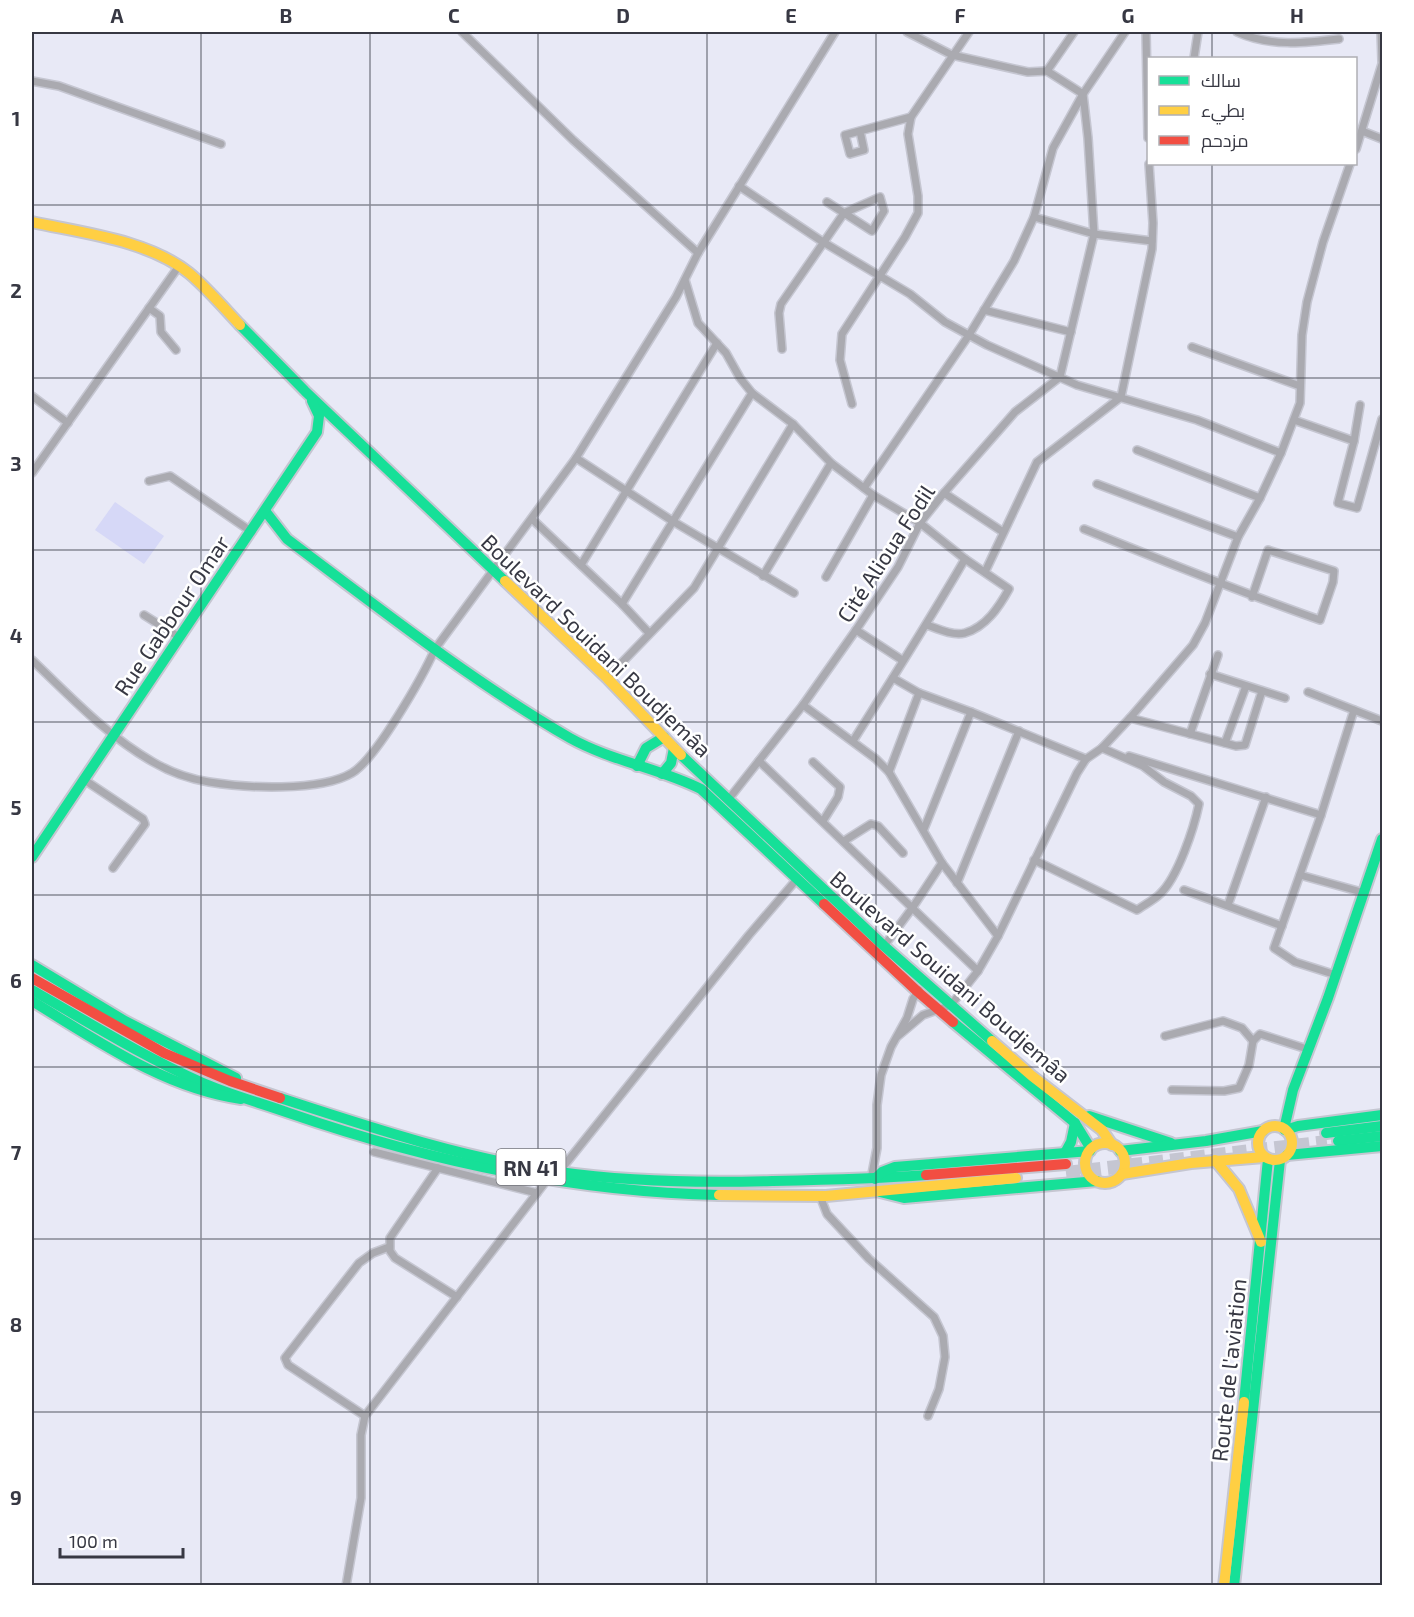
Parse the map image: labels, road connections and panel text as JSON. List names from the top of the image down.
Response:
{
  "streets": {
    "main road": [
      "Rue Gabbour Omar",
      "Boulevard Souidani Boudjemâa",
      "RN 41",
      "Route de l'aviation"
    ],
    "street": ["Cité Alioua Fodil"]
  },
  "crossings": [
    ["Cité Alioua Fodil", "Boulevard Souidani Boudjemâa"],
    ["Rue Gabbour Omar", "Boulevard Souidani Boudjemâa"]
  ],
  "legend": ["سالك", "بطيء", "مزدحم"],
  "scale_bar": "100 m",
  "grid": {
    "columns": [
      "A",
      "B",
      "C",
      "D",
      "E",
      "F",
      "G",
      "H"
    ],
    "rows": [
      "1",
      "2",
      "3",
      "4",
      "5",
      "6",
      "7",
      "8",
      "9"
    ]
  }
}
